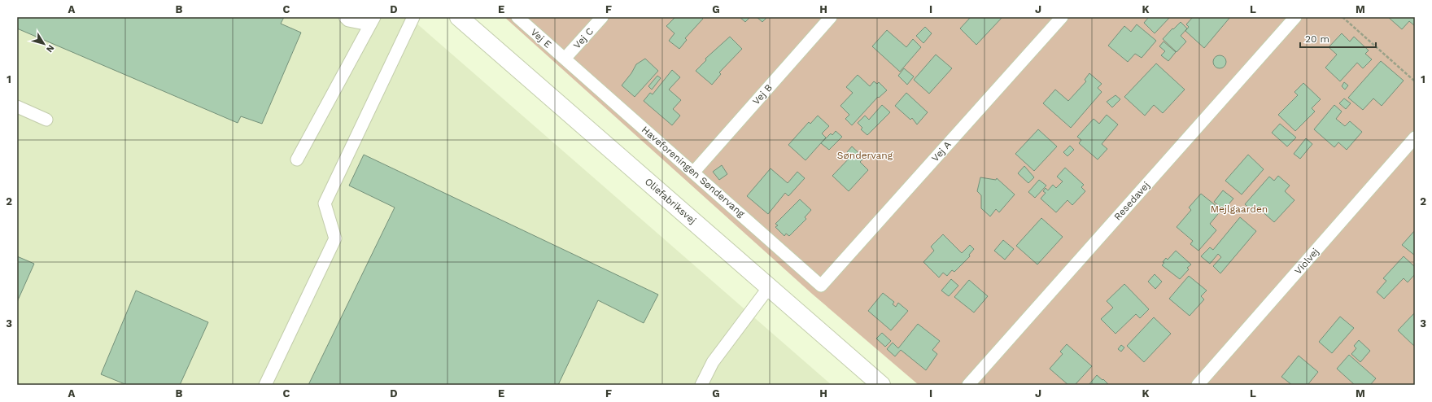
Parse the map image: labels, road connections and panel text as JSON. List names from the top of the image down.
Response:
{
  "streets": {
    "street": ["Oliefabriksvej"],
    "lane": [
      "Vej E",
      "Vej C",
      "Vej B",
      "Vej A",
      "Haveforeningen Søndervang",
      "Resedavej",
      "Violvej"
    ]
  },
  "crossings": [
    ["Vej E", "Vej C"],
    ["Vej E", "Haveforeningen Søndervang"],
    ["Vej C", "Haveforeningen Søndervang"],
    ["Vej B", "Haveforeningen Søndervang"],
    ["Vej A", "Haveforeningen Søndervang"]
  ],
  "parks": ["Søndervang", "Mejlgaarden"],
  "scale_bar": "20 m",
  "north": "bottom right",
  "grid": {
    "columns": [
      "A",
      "B",
      "C",
      "D",
      "E",
      "F",
      "G",
      "H",
      "I",
      "J",
      "K",
      "L",
      "M"
    ],
    "rows": ["1", "2", "3"]
  }
}
